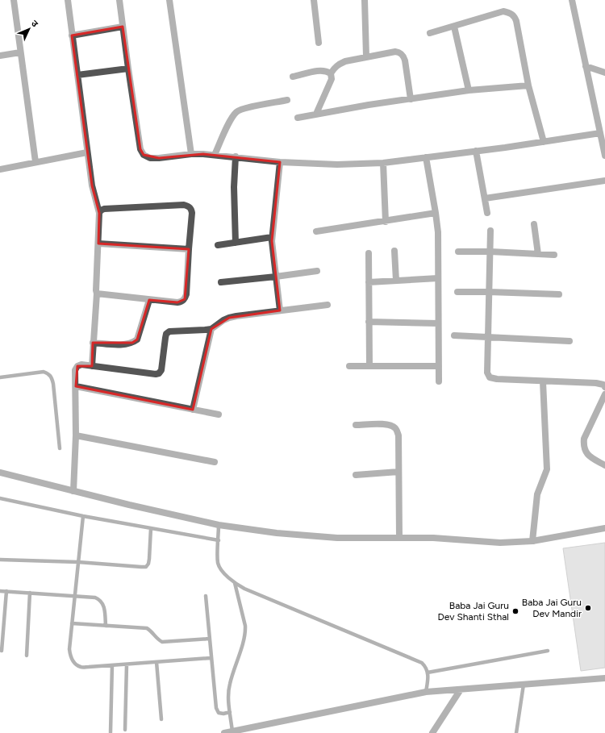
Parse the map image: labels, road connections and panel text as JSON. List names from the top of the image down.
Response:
{
  "places": ["Baba Jai Guru Dev Mandir", "Baba Jai Guru Dev Shanti Sthal"],
  "north": "top right"
}
